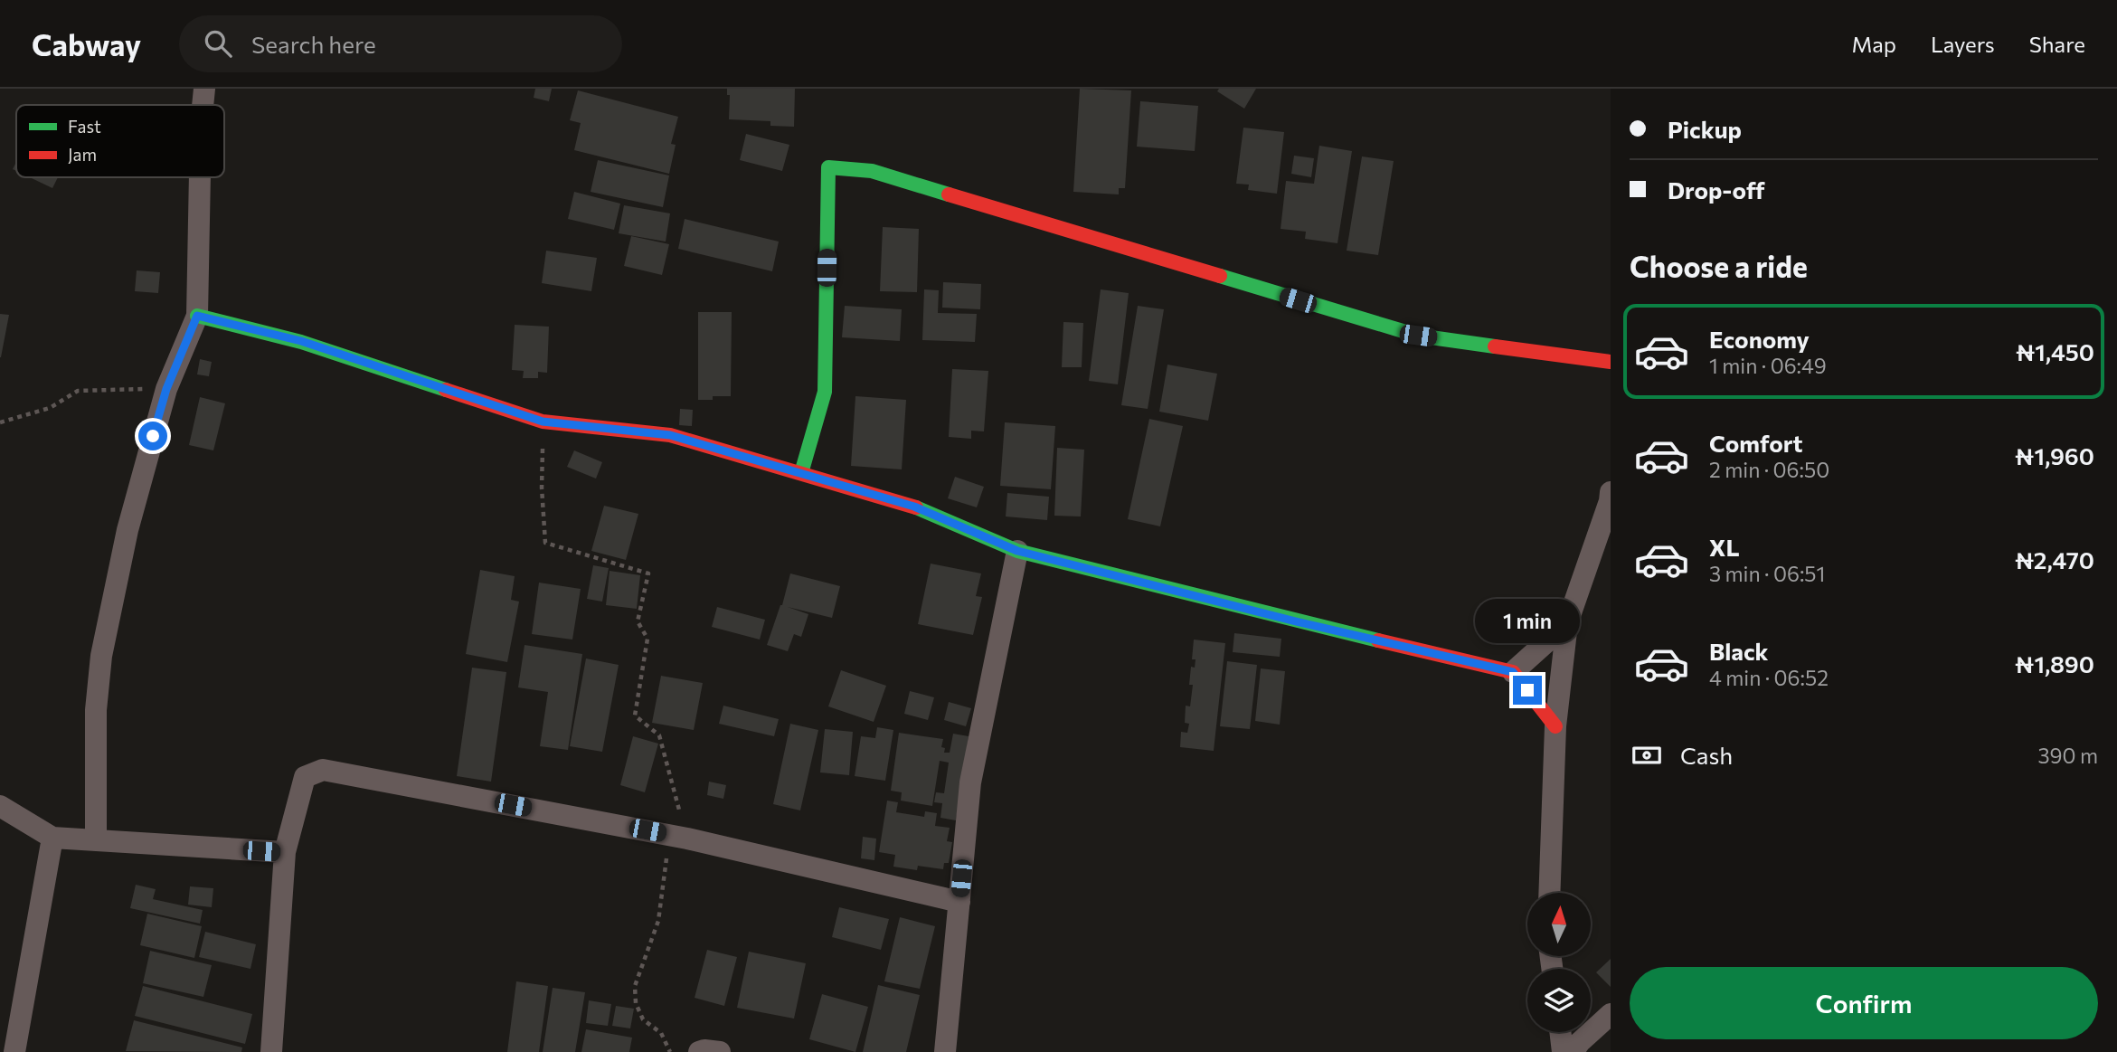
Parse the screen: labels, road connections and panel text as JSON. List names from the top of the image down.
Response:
{
  "legend": ["Fast", "Jam"],
  "north": "top",
  "page": {
    "header": "Cabway",
    "search": "Search here",
    "nav": ["Map", "Layers", "Share"],
    "banner": ["Pickup", "Drop-off"],
    "heading": "Choose a ride",
    "list": [
      {
        "name": "Economy",
        "note": "1 min · 06:49",
        "value": "₦1,450"
      },
      {
        "name": "Comfort",
        "note": "2 min · 06:50",
        "value": "₦1,960"
      },
      {
        "name": "XL",
        "note": "3 min · 06:51",
        "value": "₦2,470"
      },
      {
        "name": "Black",
        "note": "4 min · 06:52",
        "value": "₦1,890"
      }
    ],
    "bubble": "1 min",
    "pay": ["Cash", "390 m"],
    "buttons": "Confirm"
  }
}
